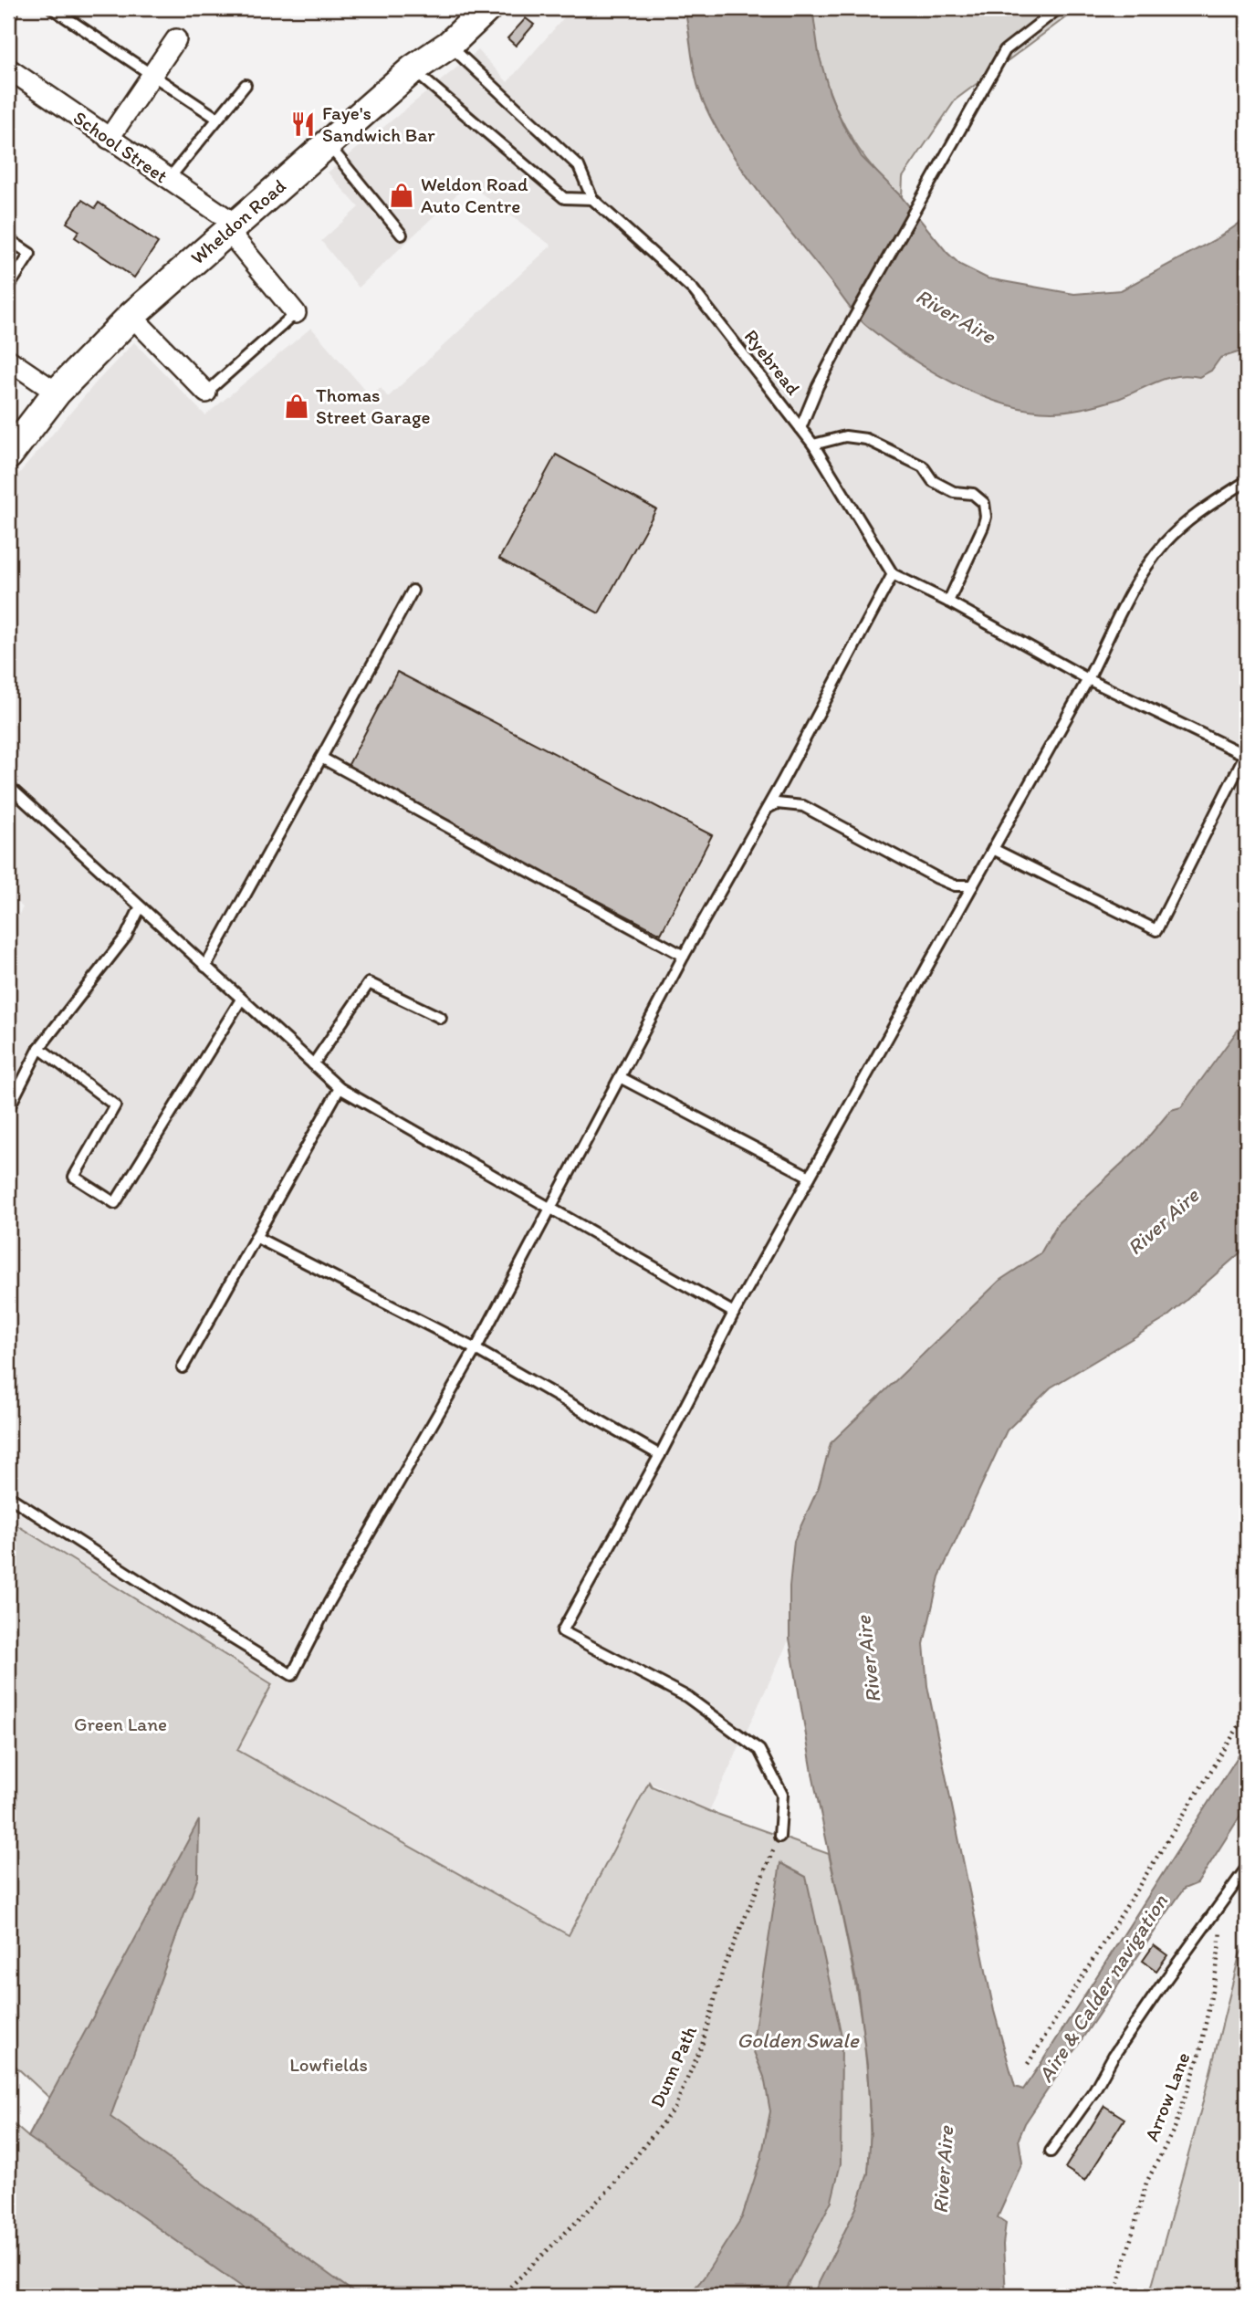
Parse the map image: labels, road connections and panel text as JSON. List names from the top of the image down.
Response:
{
  "streets": {
    "street": ["School Street", "Wheldon Road"],
    "lane": ["Ryebread"],
    "path": ["Dunn Path", "Arrow Lane"]
  },
  "crossings": [
    ["School Street", "Wheldon Road"],
    ["Wheldon Road", "Ryebread"]
  ],
  "water": ["River Aire", "Aire & Calder navigation", "Golden Swale"],
  "parks": ["Green Lane", "Lowfields"],
  "places": {
    "restaurant": ["Faye's Sandwich Bar"],
    "shop": ["Weldon Road Auto Centre", "Thomas Street Garage"]
  }
}
